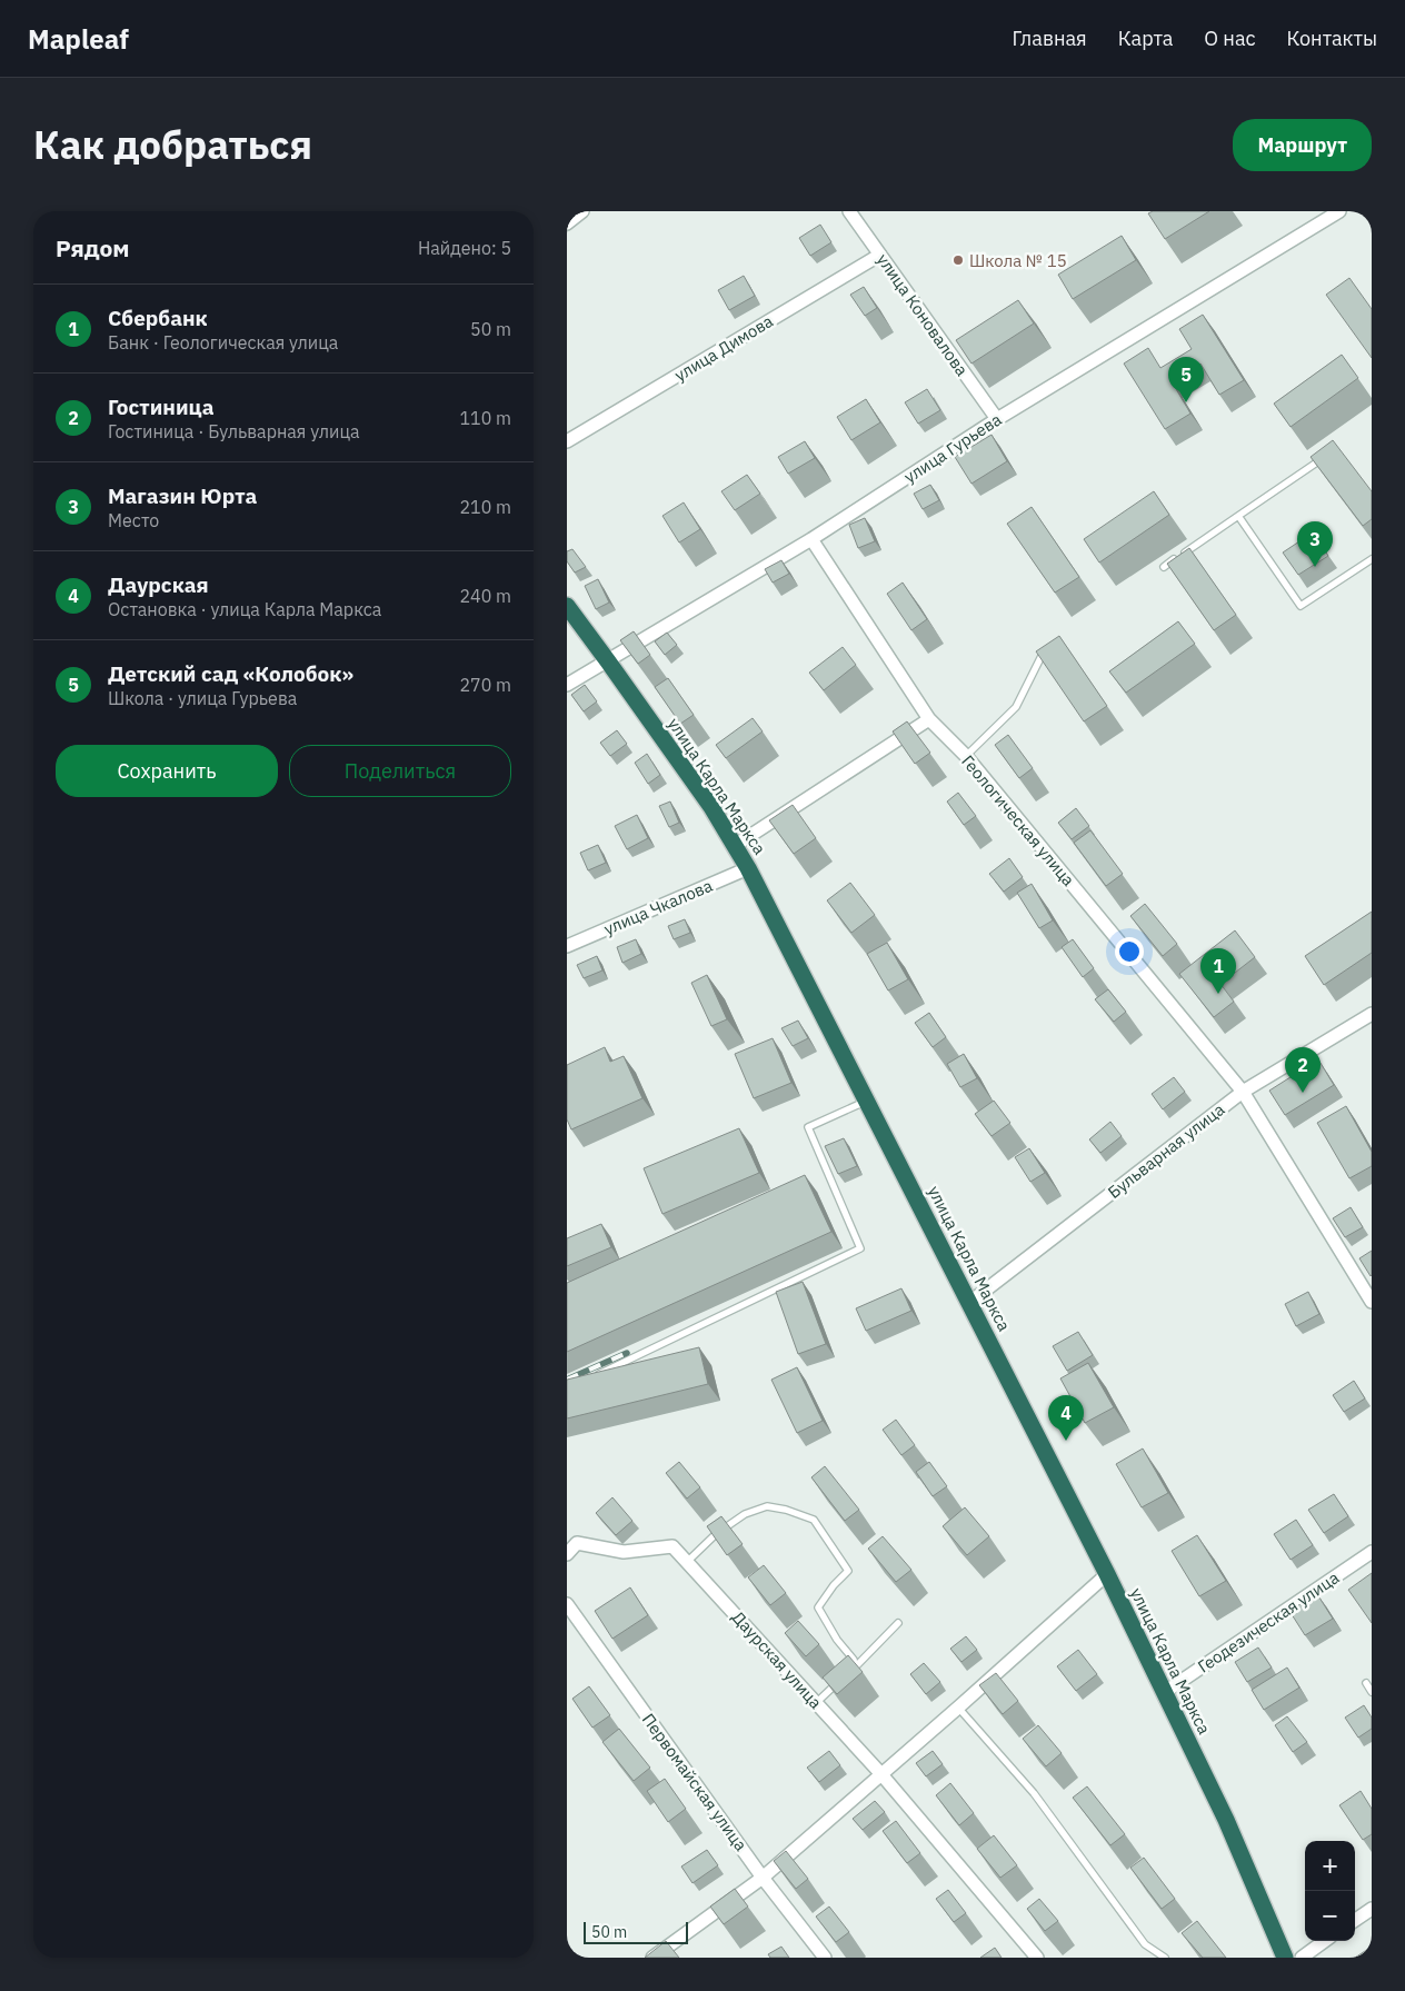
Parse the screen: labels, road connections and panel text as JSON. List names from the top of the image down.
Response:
{
  "streets": {
    "highway": ["улица Карла Маркса"],
    "street": [
      "улица Коновалова",
      "улица Димова",
      "улица Гурьева",
      "Геологическая улица",
      "улица Чкалова",
      "Бульварная улица",
      "Геодезическая улица",
      "Даурская улица",
      "Первомайская улица"
    ]
  },
  "crossings": [
    ["улица Коновалова", "улица Димова"],
    ["улица Коновалова", "улица Гурьева"],
    ["улица Гурьева", "улица Карла Маркса"],
    ["улица Гурьева", "Геологическая улица"],
    ["улица Карла Маркса", "улица Чкалова"],
    ["улица Карла Маркса", "Бульварная улица"],
    ["улица Карла Маркса", "Геодезическая улица"],
    ["Геологическая улица", "Бульварная улица"]
  ],
  "places": ["Школа № 15"],
  "scale_bar": "50 m",
  "page": {
    "header": "Mapleaf",
    "nav": [
      "Главная",
      "Карта",
      "О нас",
      "Контакты"
    ],
    "title": "Как добраться",
    "buttons": [
      "Маршрут",
      ["Сохранить", "Поделиться"]
    ],
    "heading": ["Рядом", "Найдено: 5"],
    "list": [
      {
        "mark": "1",
        "name": "Сбербанк",
        "note": "Банк · Геологическая улица",
        "value": "50 m"
      },
      {
        "mark": "2",
        "name": "Гостиница",
        "note": "Гостиница · Бульварная улица",
        "value": "110 m"
      },
      {
        "mark": "3",
        "name": "Магазин Юрта",
        "note": "Место",
        "value": "210 m"
      },
      {
        "mark": "4",
        "name": "Даурская",
        "note": "Остановка · улица Карла Маркса",
        "value": "240 m"
      },
      {
        "mark": "5",
        "name": "Детский сад «Колобок»",
        "note": "Школа · улица Гурьева",
        "value": "270 m"
      }
    ],
    "pins": [
      "5",
      "3",
      "1",
      "2",
      "4"
    ],
    "map_buttons": ["+", "−"],
    "scale": "50 m"
  }
}
